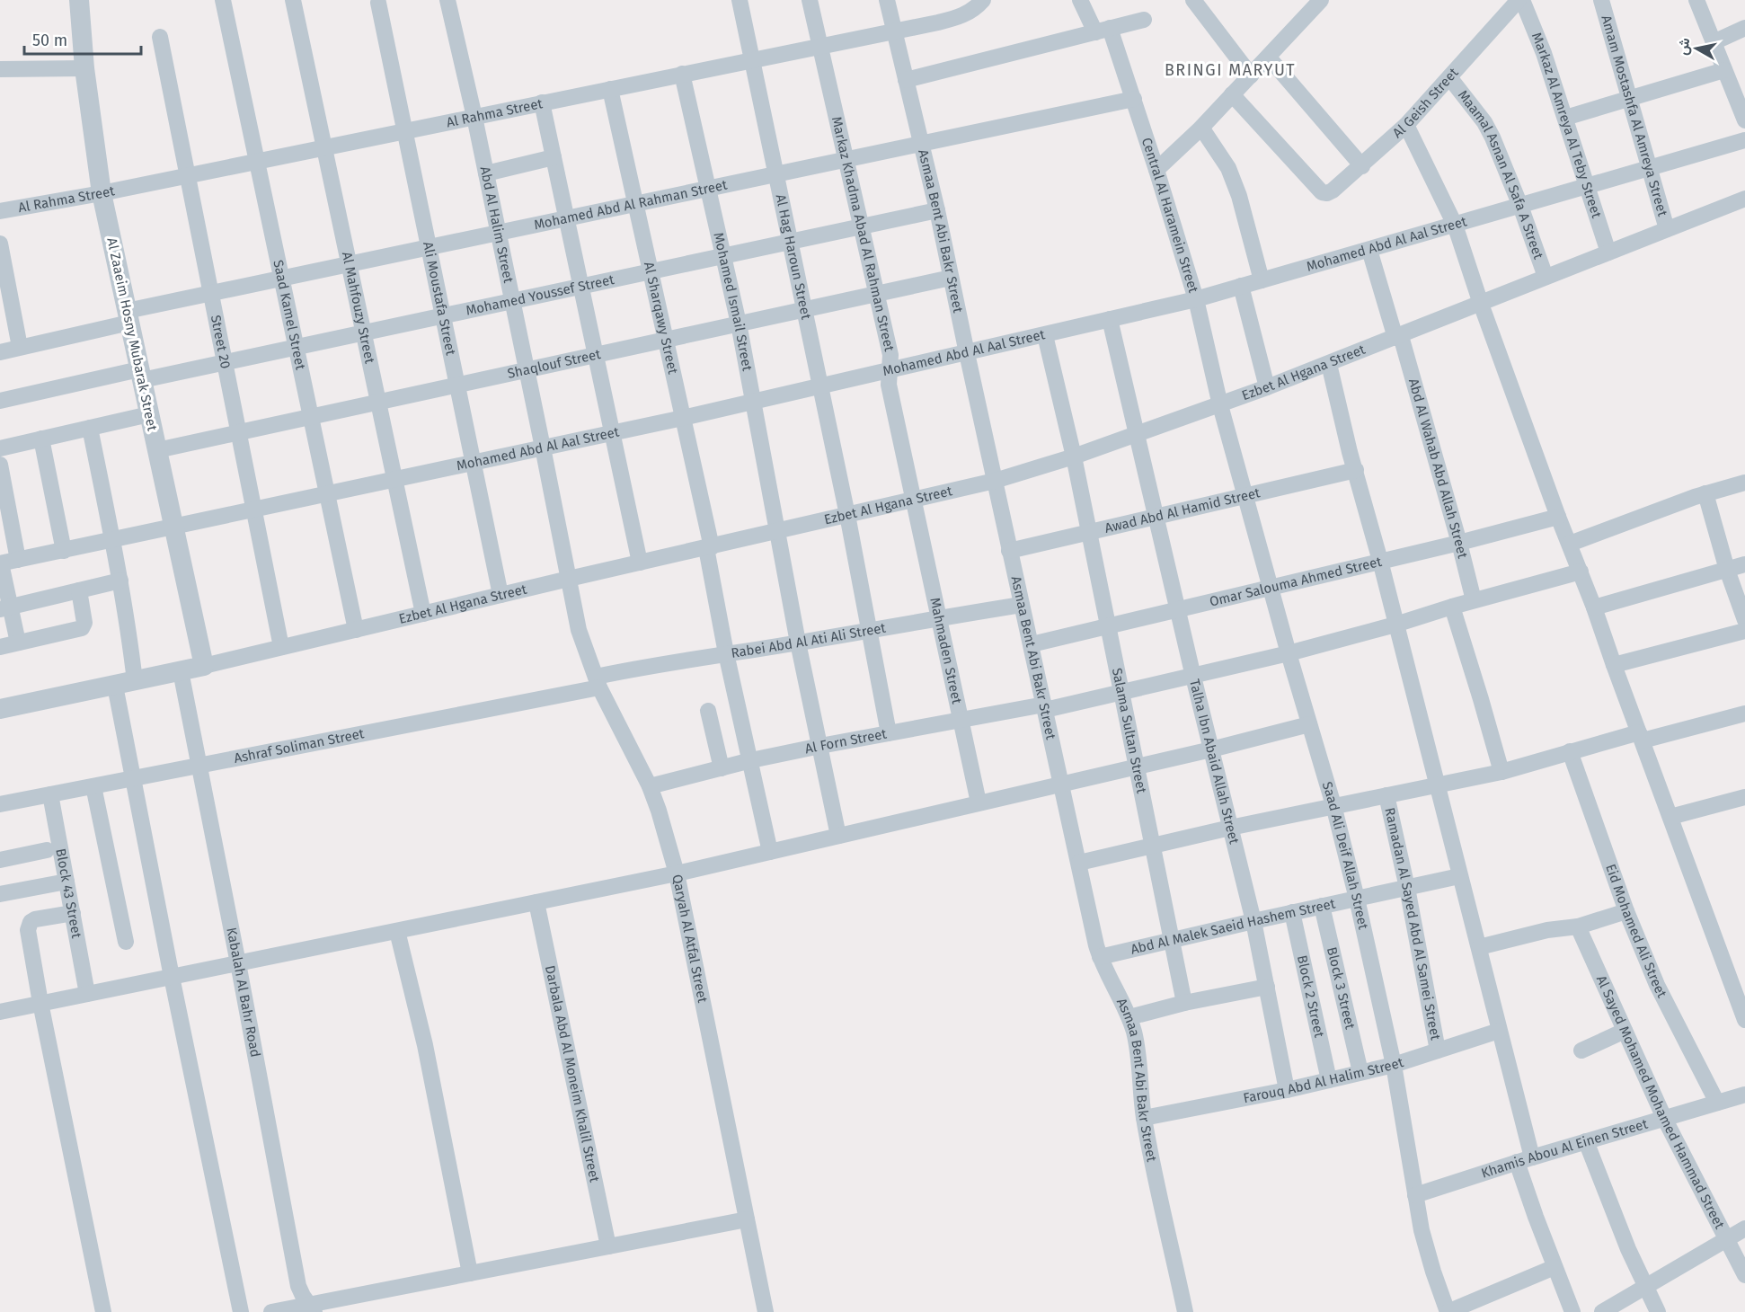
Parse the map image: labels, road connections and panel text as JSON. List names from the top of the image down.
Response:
{
  "streets": {
    "street": [
      "Al Geish Street",
      "Al Rahma Street",
      "Amam Mostashfa Al Amreya Street",
      "Markaz Al Amreya Al Teby Street",
      "Maamal Asnan Al Safa A Street",
      "Mohamed Abd Al Rahman Street",
      "Central Al Haramein Street",
      "Abd Al Halim Street",
      "Asmaa Bent Abi Bakr Street",
      "Markaz Khadma Abad Al Rahman Street",
      "Mohamed Abd Al Aal Street",
      "Al Hag Haroun Street",
      "Mohamed Youssef Street",
      "Ali Moustafa Street",
      "Mohamed Ismail Street",
      "Al Mahfouzy Street",
      "Saad Kamel Street",
      "Al Sharqawy Street",
      "Al Zaaeim Hosny Mubarak Street",
      "Street 20",
      "Shaqlouf Street",
      "Ezbet Al Hgana Street",
      "Abd Al Wahab Abd Allah Street",
      "Awad Abd Al Hamid Street",
      "Omar Salouma Ahmed Street",
      "Rabei Abd Al Ati Ali Street",
      "Mahmaden Street",
      "Salama Sultan Street",
      "Al Forn Street",
      "Ashraf Soliman Street",
      "Talha Ibn Abaid Allah Street",
      "Saad Ali Deif Allah Street",
      "Block 43 Street",
      "Ramadan Al Sayed Abd Al Samei Street",
      "Abd Al Malek Saeid Hashem Street",
      "Eid Mohamed Ali Street",
      "Qaryah Al Atfal Street",
      "Block 3 Street",
      "Kabalah Al Bahr Road",
      "Block 2 Street",
      "Darbala Abd Al Moneim Khalil Street",
      "Farouq Abd Al Halim Street",
      "Al Sayed Mohamed Mohamed Hammad Street",
      "Khamis Abou Al Einen Street"
    ]
  },
  "crossings": [
    ["Al Geish Street", "Markaz Al Amreya Al Teby Street"],
    ["Al Geish Street", "Maamal Asnan Al Safa A Street"],
    ["Al Rahma Street", "Abd Al Halim Street"],
    ["Al Rahma Street", "Asmaa Bent Abi Bakr Street"],
    ["Al Rahma Street", "Markaz Khadma Abad Al Rahman Street"],
    ["Al Rahma Street", "Al Hag Haroun Street"],
    ["Al Rahma Street", "Ali Moustafa Street"],
    ["Al Rahma Street", "Mohamed Ismail Street"],
    ["Al Rahma Street", "Al Mahfouzy Street"],
    ["Al Rahma Street", "Saad Kamel Street"],
    ["Al Rahma Street", "Al Sharqawy Street"],
    ["Al Rahma Street", "Al Zaaeim Hosny Mubarak Street"],
    ["Al Rahma Street", "Street 20"],
    ["Amam Mostashfa Al Amreya Street", "Mohamed Abd Al Aal Street"],
    ["Amam Mostashfa Al Amreya Street", "Ezbet Al Hgana Street"],
    ["Markaz Al Amreya Al Teby Street", "Mohamed Abd Al Aal Street"],
    ["Markaz Al Amreya Al Teby Street", "Ezbet Al Hgana Street"],
    ["Maamal Asnan Al Safa A Street", "Mohamed Abd Al Aal Street"],
    ["Maamal Asnan Al Safa A Street", "Ezbet Al Hgana Street"],
    ["Mohamed Abd Al Rahman Street", "Central Al Haramein Street"],
    ["Mohamed Abd Al Rahman Street", "Abd Al Halim Street"],
    ["Mohamed Abd Al Rahman Street", "Asmaa Bent Abi Bakr Street"],
    ["Mohamed Abd Al Rahman Street", "Markaz Khadma Abad Al Rahman Street"],
    ["Mohamed Abd Al Rahman Street", "Al Hag Haroun Street"],
    ["Mohamed Abd Al Rahman Street", "Ali Moustafa Street"],
    ["Mohamed Abd Al Rahman Street", "Mohamed Ismail Street"],
    ["Mohamed Abd Al Rahman Street", "Al Mahfouzy Street"],
    ["Mohamed Abd Al Rahman Street", "Saad Kamel Street"],
    ["Mohamed Abd Al Rahman Street", "Al Sharqawy Street"],
    ["Mohamed Abd Al Rahman Street", "Al Zaaeim Hosny Mubarak Street"],
    ["Mohamed Abd Al Rahman Street", "Street 20"],
    ["Central Al Haramein Street", "Mohamed Abd Al Aal Street"],
    ["Central Al Haramein Street", "Ezbet Al Hgana Street"],
    ["Central Al Haramein Street", "Saad Ali Deif Allah Street"],
    ["Abd Al Halim Street", "Mohamed Abd Al Aal Street"],
    ["Abd Al Halim Street", "Mohamed Youssef Street"],
    ["Abd Al Halim Street", "Shaqlouf Street"],
    ["Abd Al Halim Street", "Ezbet Al Hgana Street"],
    ["Abd Al Halim Street", "Qaryah Al Atfal Street"],
    ["Asmaa Bent Abi Bakr Street", "Mohamed Abd Al Aal Street"],
    ["Asmaa Bent Abi Bakr Street", "Mohamed Youssef Street"],
    ["Asmaa Bent Abi Bakr Street", "Shaqlouf Street"],
    ["Asmaa Bent Abi Bakr Street", "Ezbet Al Hgana Street"],
    ["Asmaa Bent Abi Bakr Street", "Awad Abd Al Hamid Street"],
    ["Asmaa Bent Abi Bakr Street", "Omar Salouma Ahmed Street"],
    ["Asmaa Bent Abi Bakr Street", "Rabei Abd Al Ati Ali Street"],
    ["Asmaa Bent Abi Bakr Street", "Al Forn Street"],
    ["Asmaa Bent Abi Bakr Street", "Abd Al Malek Saeid Hashem Street"],
    ["Asmaa Bent Abi Bakr Street", "Farouq Abd Al Halim Street"],
    ["Markaz Khadma Abad Al Rahman Street", "Mohamed Abd Al Aal Street"],
    ["Markaz Khadma Abad Al Rahman Street", "Mohamed Youssef Street"],
    ["Markaz Khadma Abad Al Rahman Street", "Shaqlouf Street"],
    ["Markaz Khadma Abad Al Rahman Street", "Ezbet Al Hgana Street"],
    ["Markaz Khadma Abad Al Rahman Street", "Mahmaden Street"],
    ["Mohamed Abd Al Aal Street", "Al Hag Haroun Street"],
    ["Mohamed Abd Al Aal Street", "Ali Moustafa Street"],
    ["Mohamed Abd Al Aal Street", "Mohamed Ismail Street"],
    ["Mohamed Abd Al Aal Street", "Al Mahfouzy Street"],
    ["Mohamed Abd Al Aal Street", "Saad Kamel Street"],
    ["Mohamed Abd Al Aal Street", "Al Sharqawy Street"],
    ["Mohamed Abd Al Aal Street", "Al Zaaeim Hosny Mubarak Street"],
    ["Mohamed Abd Al Aal Street", "Street 20"],
    ["Mohamed Abd Al Aal Street", "Abd Al Wahab Abd Allah Street"],
    ["Mohamed Abd Al Aal Street", "Salama Sultan Street"],
    ["Mohamed Abd Al Aal Street", "Talha Ibn Abaid Allah Street"],
    ["Al Hag Haroun Street", "Mohamed Youssef Street"],
    ["Al Hag Haroun Street", "Shaqlouf Street"],
    ["Al Hag Haroun Street", "Ezbet Al Hgana Street"],
    ["Al Hag Haroun Street", "Rabei Abd Al Ati Ali Street"],
    ["Al Hag Haroun Street", "Al Forn Street"],
    ["Mohamed Youssef Street", "Ali Moustafa Street"],
    ["Mohamed Youssef Street", "Mohamed Ismail Street"],
    ["Mohamed Youssef Street", "Al Mahfouzy Street"],
    ["Mohamed Youssef Street", "Saad Kamel Street"],
    ["Mohamed Youssef Street", "Al Sharqawy Street"],
    ["Mohamed Youssef Street", "Al Zaaeim Hosny Mubarak Street"],
    ["Mohamed Youssef Street", "Street 20"],
    ["Ali Moustafa Street", "Shaqlouf Street"],
    ["Ali Moustafa Street", "Ezbet Al Hgana Street"],
    ["Mohamed Ismail Street", "Shaqlouf Street"],
    ["Mohamed Ismail Street", "Ezbet Al Hgana Street"],
    ["Mohamed Ismail Street", "Rabei Abd Al Ati Ali Street"],
    ["Mohamed Ismail Street", "Al Forn Street"],
    ["Al Mahfouzy Street", "Shaqlouf Street"],
    ["Al Mahfouzy Street", "Ezbet Al Hgana Street"],
    ["Saad Kamel Street", "Shaqlouf Street"],
    ["Saad Kamel Street", "Ezbet Al Hgana Street"],
    ["Al Sharqawy Street", "Shaqlouf Street"],
    ["Al Sharqawy Street", "Ezbet Al Hgana Street"],
    ["Al Sharqawy Street", "Rabei Abd Al Ati Ali Street"],
    ["Al Sharqawy Street", "Al Forn Street"],
    ["Al Zaaeim Hosny Mubarak Street", "Shaqlouf Street"],
    ["Al Zaaeim Hosny Mubarak Street", "Ezbet Al Hgana Street"],
    ["Street 20", "Shaqlouf Street"],
    ["Street 20", "Ezbet Al Hgana Street"],
    ["Ezbet Al Hgana Street", "Abd Al Wahab Abd Allah Street"],
    ["Ezbet Al Hgana Street", "Mahmaden Street"],
    ["Ezbet Al Hgana Street", "Salama Sultan Street"],
    ["Ezbet Al Hgana Street", "Talha Ibn Abaid Allah Street"],
    ["Ezbet Al Hgana Street", "Saad Ali Deif Allah Street"],
    ["Ezbet Al Hgana Street", "Qaryah Al Atfal Street"],
    ["Ezbet Al Hgana Street", "Kabalah Al Bahr Road"],
    ["Abd Al Wahab Abd Allah Street", "Omar Salouma Ahmed Street"],
    ["Abd Al Wahab Abd Allah Street", "Al Forn Street"],
    ["Awad Abd Al Hamid Street", "Salama Sultan Street"],
    ["Awad Abd Al Hamid Street", "Talha Ibn Abaid Allah Street"],
    ["Awad Abd Al Hamid Street", "Saad Ali Deif Allah Street"],
    ["Omar Salouma Ahmed Street", "Salama Sultan Street"],
    ["Omar Salouma Ahmed Street", "Talha Ibn Abaid Allah Street"],
    ["Omar Salouma Ahmed Street", "Saad Ali Deif Allah Street"],
    ["Rabei Abd Al Ati Ali Street", "Mahmaden Street"],
    ["Rabei Abd Al Ati Ali Street", "Ashraf Soliman Street"],
    ["Rabei Abd Al Ati Ali Street", "Qaryah Al Atfal Street"],
    ["Mahmaden Street", "Al Forn Street"],
    ["Salama Sultan Street", "Al Forn Street"],
    ["Salama Sultan Street", "Abd Al Malek Saeid Hashem Street"],
    ["Al Forn Street", "Talha Ibn Abaid Allah Street"],
    ["Al Forn Street", "Saad Ali Deif Allah Street"],
    ["Al Forn Street", "Qaryah Al Atfal Street"],
    ["Ashraf Soliman Street", "Block 43 Street"],
    ["Ashraf Soliman Street", "Qaryah Al Atfal Street"],
    ["Ashraf Soliman Street", "Kabalah Al Bahr Road"],
    ["Talha Ibn Abaid Allah Street", "Abd Al Malek Saeid Hashem Street"],
    ["Talha Ibn Abaid Allah Street", "Farouq Abd Al Halim Street"],
    ["Saad Ali Deif Allah Street", "Abd Al Malek Saeid Hashem Street"],
    ["Saad Ali Deif Allah Street", "Farouq Abd Al Halim Street"],
    ["Saad Ali Deif Allah Street", "Khamis Abou Al Einen Street"],
    ["Ramadan Al Sayed Abd Al Samei Street", "Abd Al Malek Saeid Hashem Street"],
    ["Ramadan Al Sayed Abd Al Samei Street", "Farouq Abd Al Halim Street"],
    ["Abd Al Malek Saeid Hashem Street", "Block 3 Street"],
    ["Abd Al Malek Saeid Hashem Street", "Block 2 Street"],
    ["Eid Mohamed Ali Street", "Khamis Abou Al Einen Street"],
    ["Block 3 Street", "Farouq Abd Al Halim Street"],
    ["Block 2 Street", "Farouq Abd Al Halim Street"],
    ["Al Sayed Mohamed Mohamed Hammad Street", "Khamis Abou Al Einen Street"]
  ],
  "districts": ["BRINGI MARYUT"],
  "scale_bar": "50 m",
  "north": "left"
}
